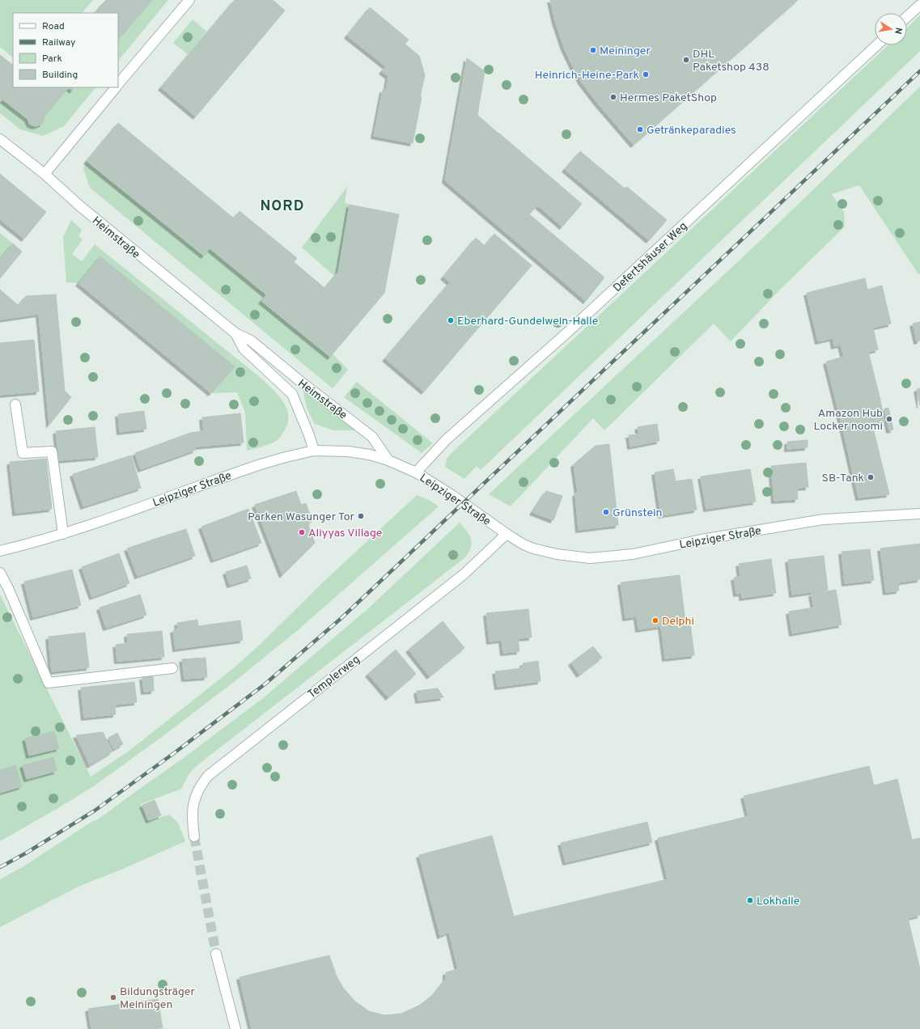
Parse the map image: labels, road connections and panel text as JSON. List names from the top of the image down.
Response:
{
  "streets": {
    "street": [
      "Heimstraße",
      "Defertshäuser Weg",
      "Leipziger Straße",
      "Templerweg"
    ]
  },
  "crossings": [
    ["Heimstraße", "Leipziger Straße"],
    ["Defertshäuser Weg", "Leipziger Straße"],
    ["Leipziger Straße", "Templerweg"]
  ],
  "districts": ["NORD"],
  "places": [
    "Meininger",
    "DHL Paketshop 438",
    "Heinrich-Heine-Park",
    "Hermes PaketShop",
    "Getränkeparadies",
    "Eberhard-Gundelwein-Halle",
    "Amazon Hub Locker noomi",
    "SB-Tank",
    "Grünstein",
    "Parken Wasunger Tor",
    "Aliyyas Village",
    "Delphi",
    "Lokhalle",
    "Bildungsträger Meiningen"
  ],
  "legend": [
    "Road",
    "Railway",
    "Park",
    "Building"
  ],
  "north": "right"
}
